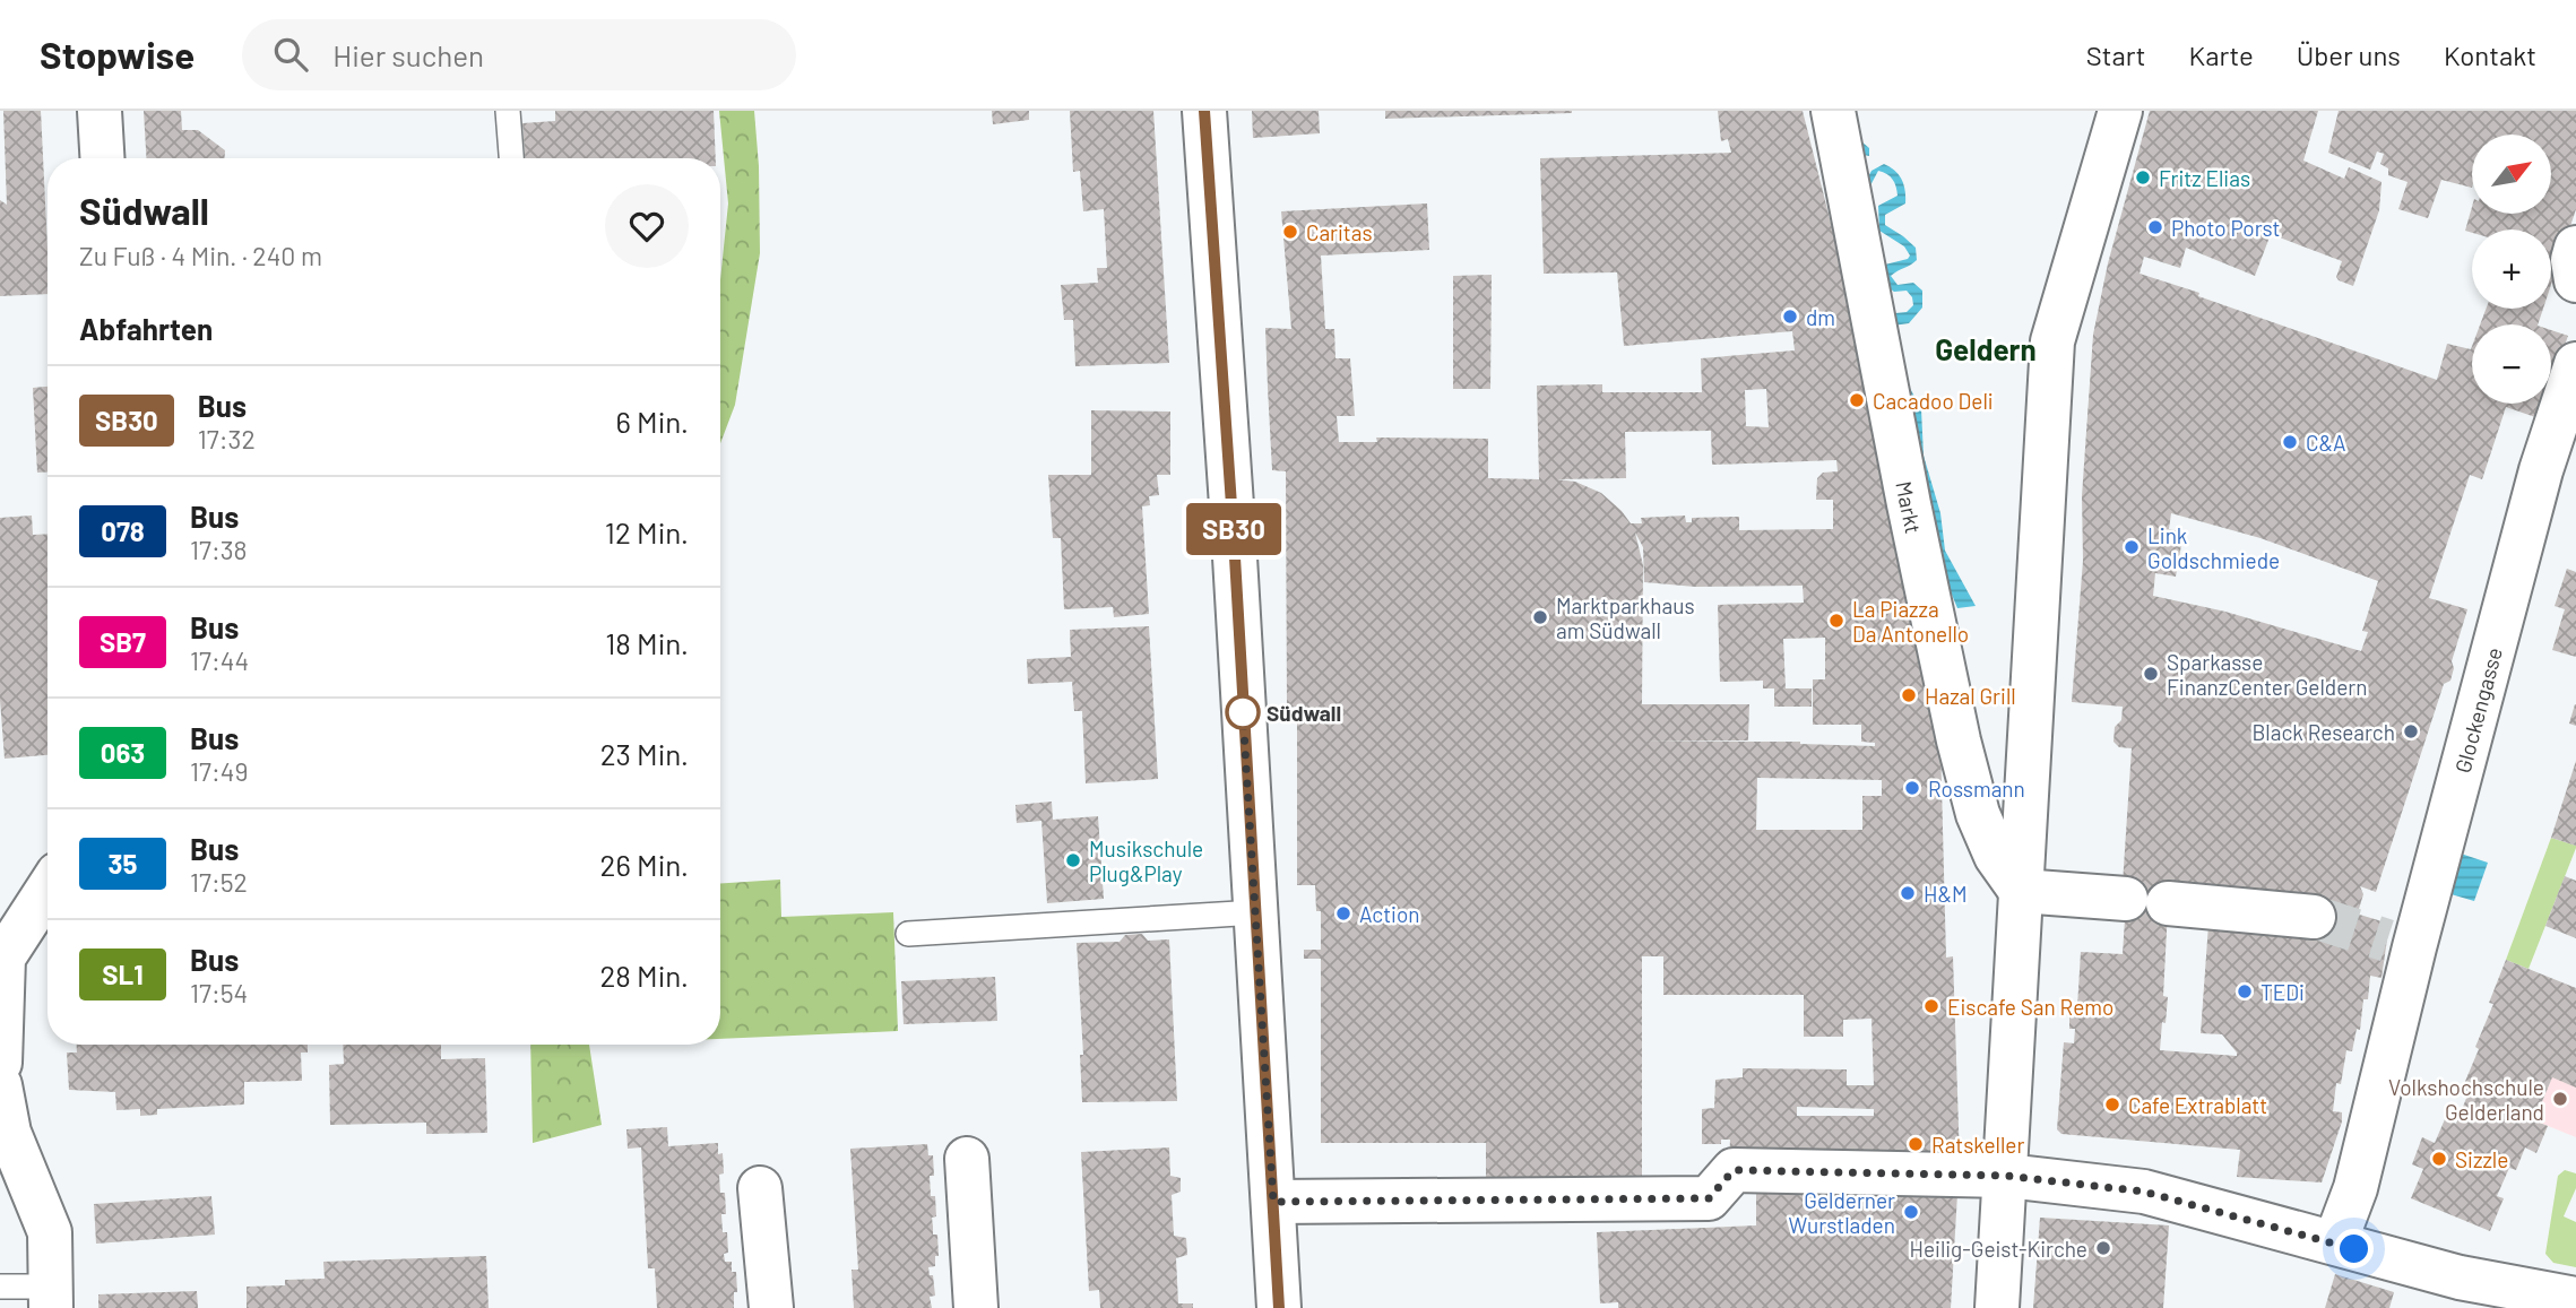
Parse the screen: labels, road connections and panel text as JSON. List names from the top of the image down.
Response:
{
  "streets": {
    "street": ["Markt", "Glockengasse"]
  },
  "districts": ["Geldern"],
  "places": [
    "Fritz Elias",
    "Photo Porst",
    "Caritas",
    "dm",
    "Cacadoo Deli",
    "C&A",
    "Link Goldschmiede",
    "Marktparkhaus am Südwall",
    "La Piazza Da Antonello",
    "Sparkasse FinanzCenter Geldern",
    "Hazal Grill",
    "Südwall",
    "Black Research",
    "Rossmann",
    "Musikschule Plug&Play",
    "H&M",
    "Action",
    "TEDi",
    "Eiscafe San Remo",
    "Volkshochschule Gelderland",
    "Cafe Extrablatt",
    "Ratskeller",
    "Sizzle",
    "Gelderner Wurstladen",
    "Heilig-Geist-Kirche"
  ],
  "lines": ["bus line SB30"],
  "north": "top right",
  "page": {
    "header": "Stopwise",
    "search": "Hier suchen",
    "nav": [
      "Start",
      "Karte",
      "Über uns",
      "Kontakt"
    ],
    "on_map": "SB30",
    "map_buttons": ["+", "−"],
    "heading": [
      ["Südwall", "Zu Fuß · 4 Min. · 240 m"],
      "Abfahrten"
    ],
    "list": [
      {
        "mark": "SB30",
        "name": "Bus",
        "note": "17:32",
        "value": "6 Min."
      },
      {
        "mark": "078",
        "name": "Bus",
        "note": "17:38",
        "value": "12 Min."
      },
      {
        "mark": "SB7",
        "name": "Bus",
        "note": "17:44",
        "value": "18 Min."
      },
      {
        "mark": "063",
        "name": "Bus",
        "note": "17:49",
        "value": "23 Min."
      },
      {
        "mark": "35",
        "name": "Bus",
        "note": "17:52",
        "value": "26 Min."
      },
      {
        "mark": "SL1",
        "name": "Bus",
        "note": "17:54",
        "value": "28 Min."
      }
    ]
  }
}
